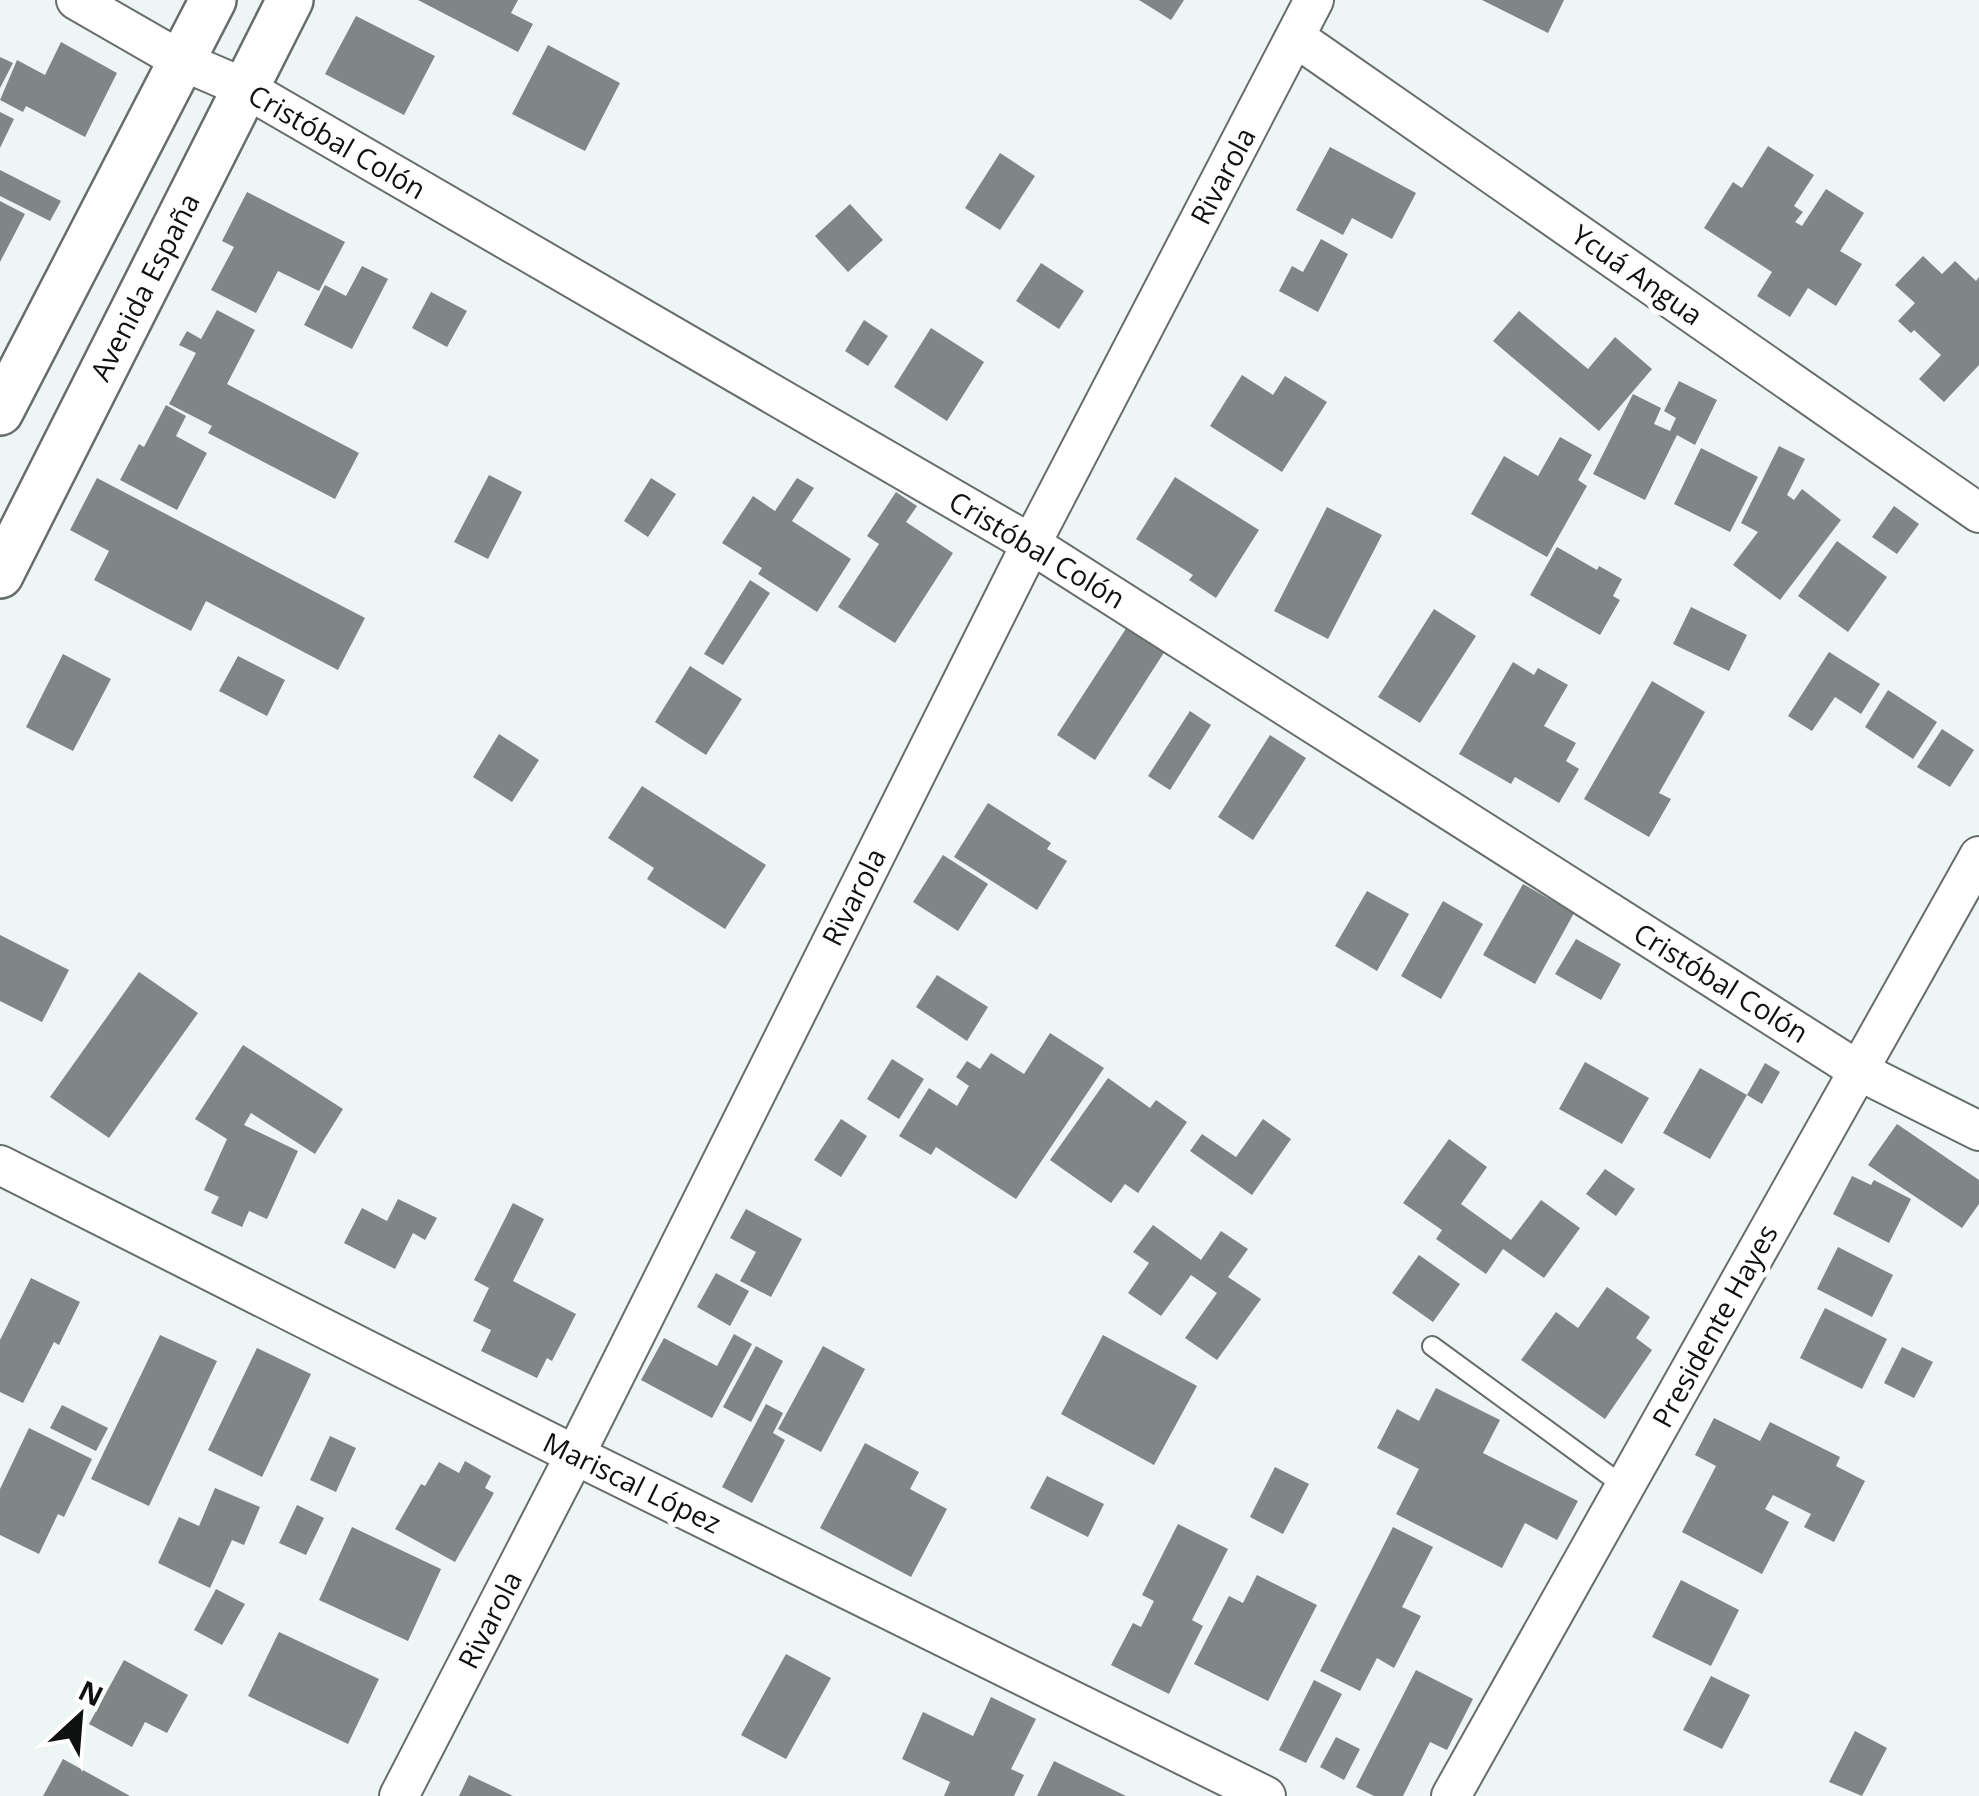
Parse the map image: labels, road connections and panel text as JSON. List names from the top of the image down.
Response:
{
  "streets": {
    "street": [
      "Cristóbal Colón",
      "Rivarola",
      "Ycuá Angua",
      "Avenida España",
      "Presidente Hayes",
      "Mariscal López"
    ]
  },
  "crossings": [
    ["Cristóbal Colón", "Rivarola"],
    ["Cristóbal Colón", "Avenida España"],
    ["Cristóbal Colón", "Presidente Hayes"],
    ["Rivarola", "Ycuá Angua"],
    ["Rivarola", "Mariscal López"]
  ],
  "north": "top right"
}
